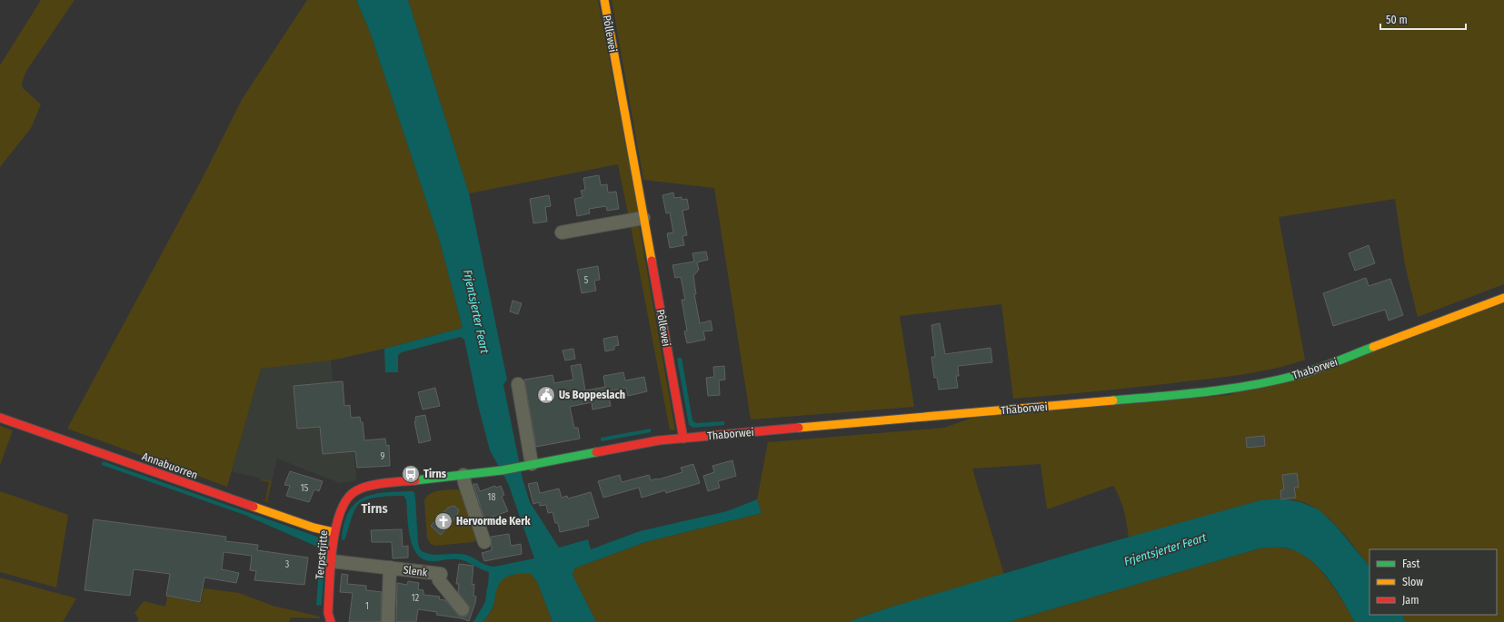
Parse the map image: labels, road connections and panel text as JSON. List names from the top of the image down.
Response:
{
  "streets": {
    "street": [
      "Pôllewei",
      "Thaborwei",
      "Annabuorren",
      "Terpstrjitte",
      "Slenk"
    ]
  },
  "crossings": [
    ["Pôllewei", "Thaborwei"],
    ["Thaborwei", "Terpstrjitte"],
    ["Annabuorren", "Terpstrjitte"],
    ["Terpstrjitte", "Slenk"]
  ],
  "districts": ["Tirns"],
  "water": ["Frjentsjerter Feart"],
  "places": {
    "public building": ["Us Boppeslach"],
    "bus stop": ["Tirns"],
    "church": ["Hervormde Kerk"]
  },
  "house_numbers": [
    "5",
    "9",
    "15",
    "18",
    "3",
    "12",
    "1"
  ],
  "legend": ["Fast", "Slow", "Jam"],
  "scale_bar": "50 m"
}
